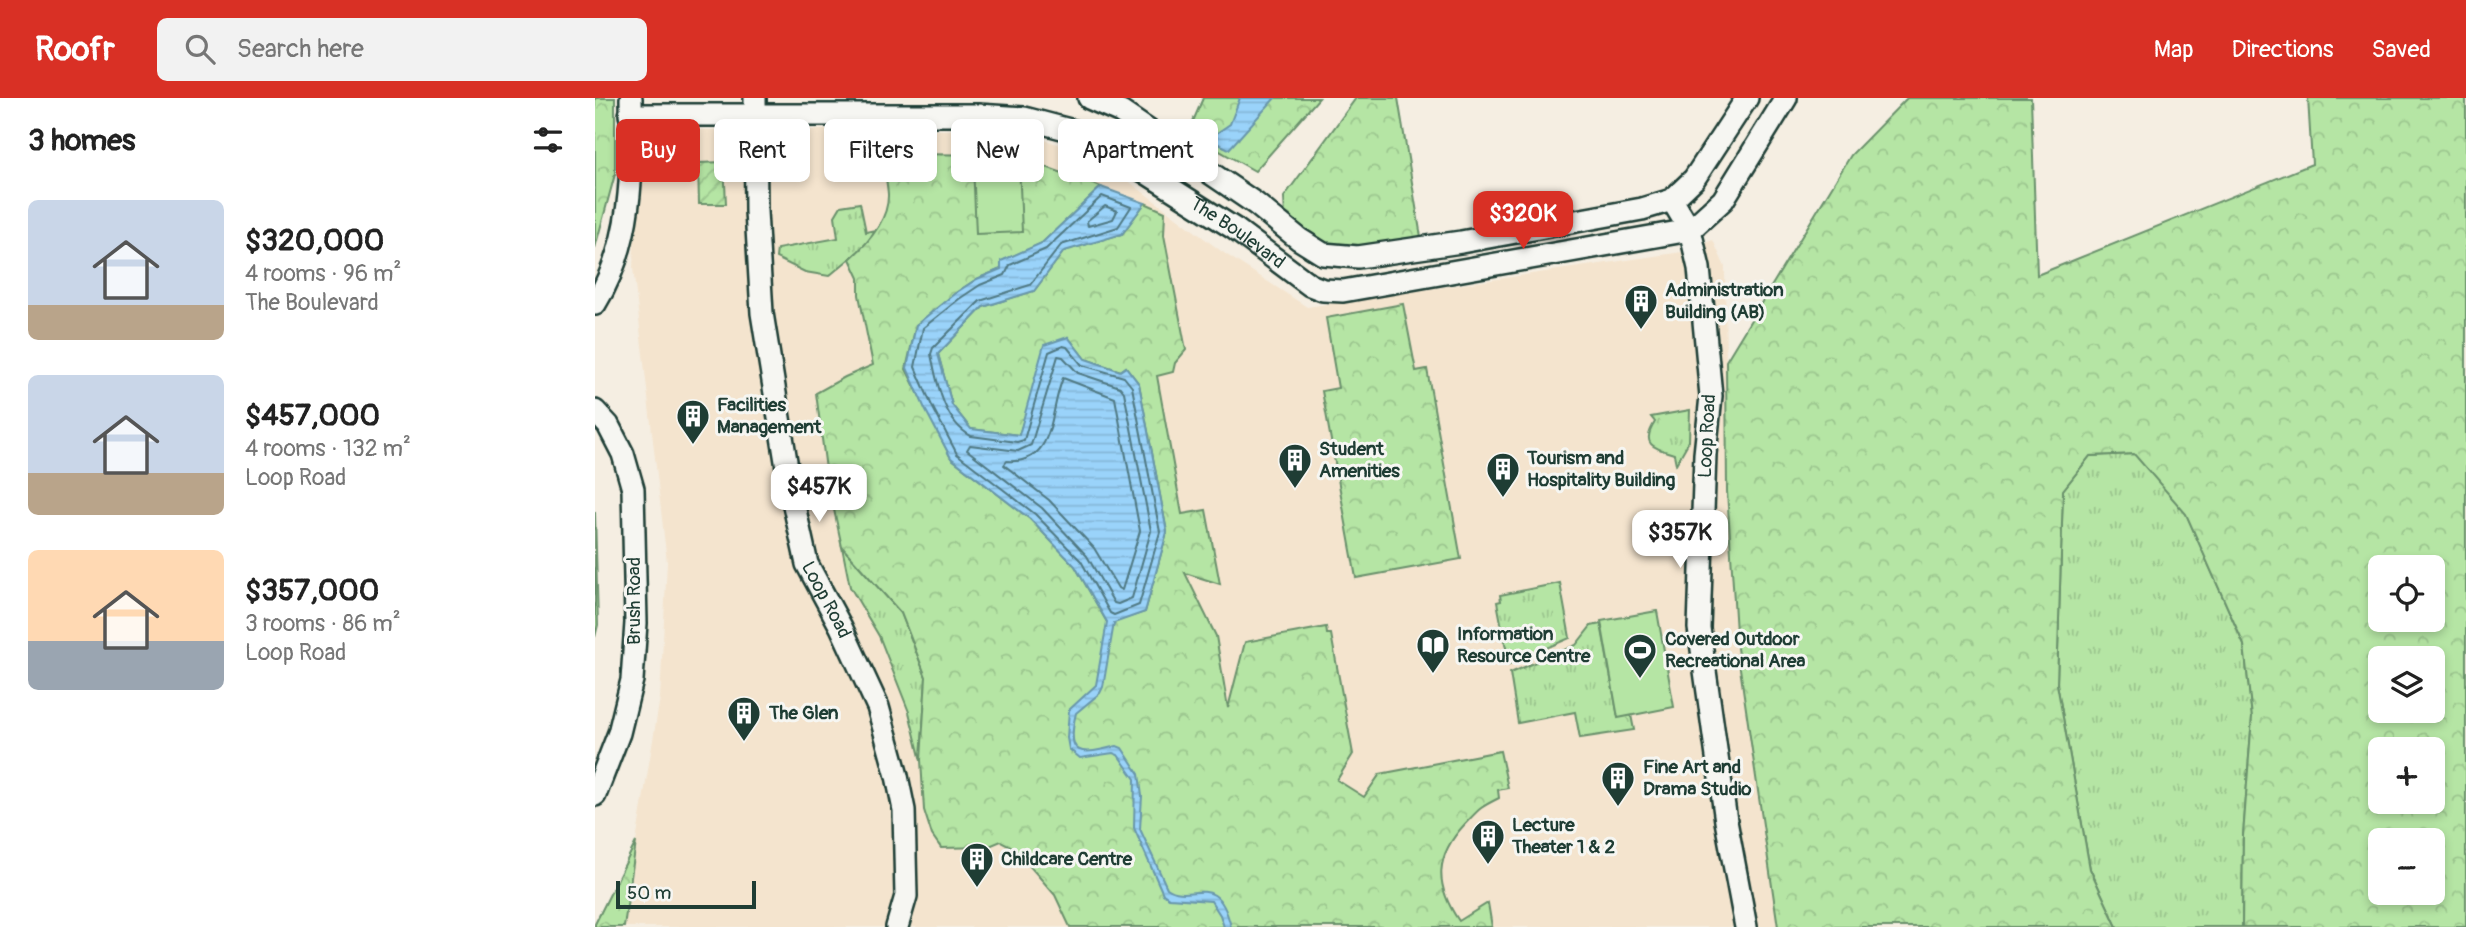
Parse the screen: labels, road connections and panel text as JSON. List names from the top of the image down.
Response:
{
  "streets": {
    "street": ["The Boulevard", "Loop Road", "Brush Road"]
  },
  "crossings": [
    ["The Boulevard", "Loop Road"]
  ],
  "places": {
    "building": [
      "Administration Building (AB)",
      "Facilities Management",
      "Student Amenities",
      "Tourism and Hospitality Building",
      "The Glen",
      "Fine Art and Drama Studio",
      "Lecture Theater 1 & 2",
      "Childcare Centre"
    ],
    "library": ["Information Resource Centre"],
    "sports": ["Covered Outdoor Recreational Area"]
  },
  "scale_bar": "50 m",
  "page": {
    "header": "Roofr",
    "search": "Search here",
    "nav": ["Map", "Directions", "Saved"],
    "heading": "3 homes",
    "chip": [
      "Buy",
      "Rent",
      "Filters",
      "New",
      "Apartment"
    ],
    "list": [
      {
        "name": "$320,000",
        "note": "4 rooms · 96 m² · The Boulevard"
      },
      {
        "name": "$457,000",
        "note": "4 rooms · 132 m² · Loop Road"
      },
      {
        "name": "$357,000",
        "note": "3 rooms · 86 m² · Loop Road"
      }
    ],
    "price": ["$320K", "$457K", "$357K"],
    "map_buttons": ["+", "−"],
    "scale": "50 m"
  }
}
